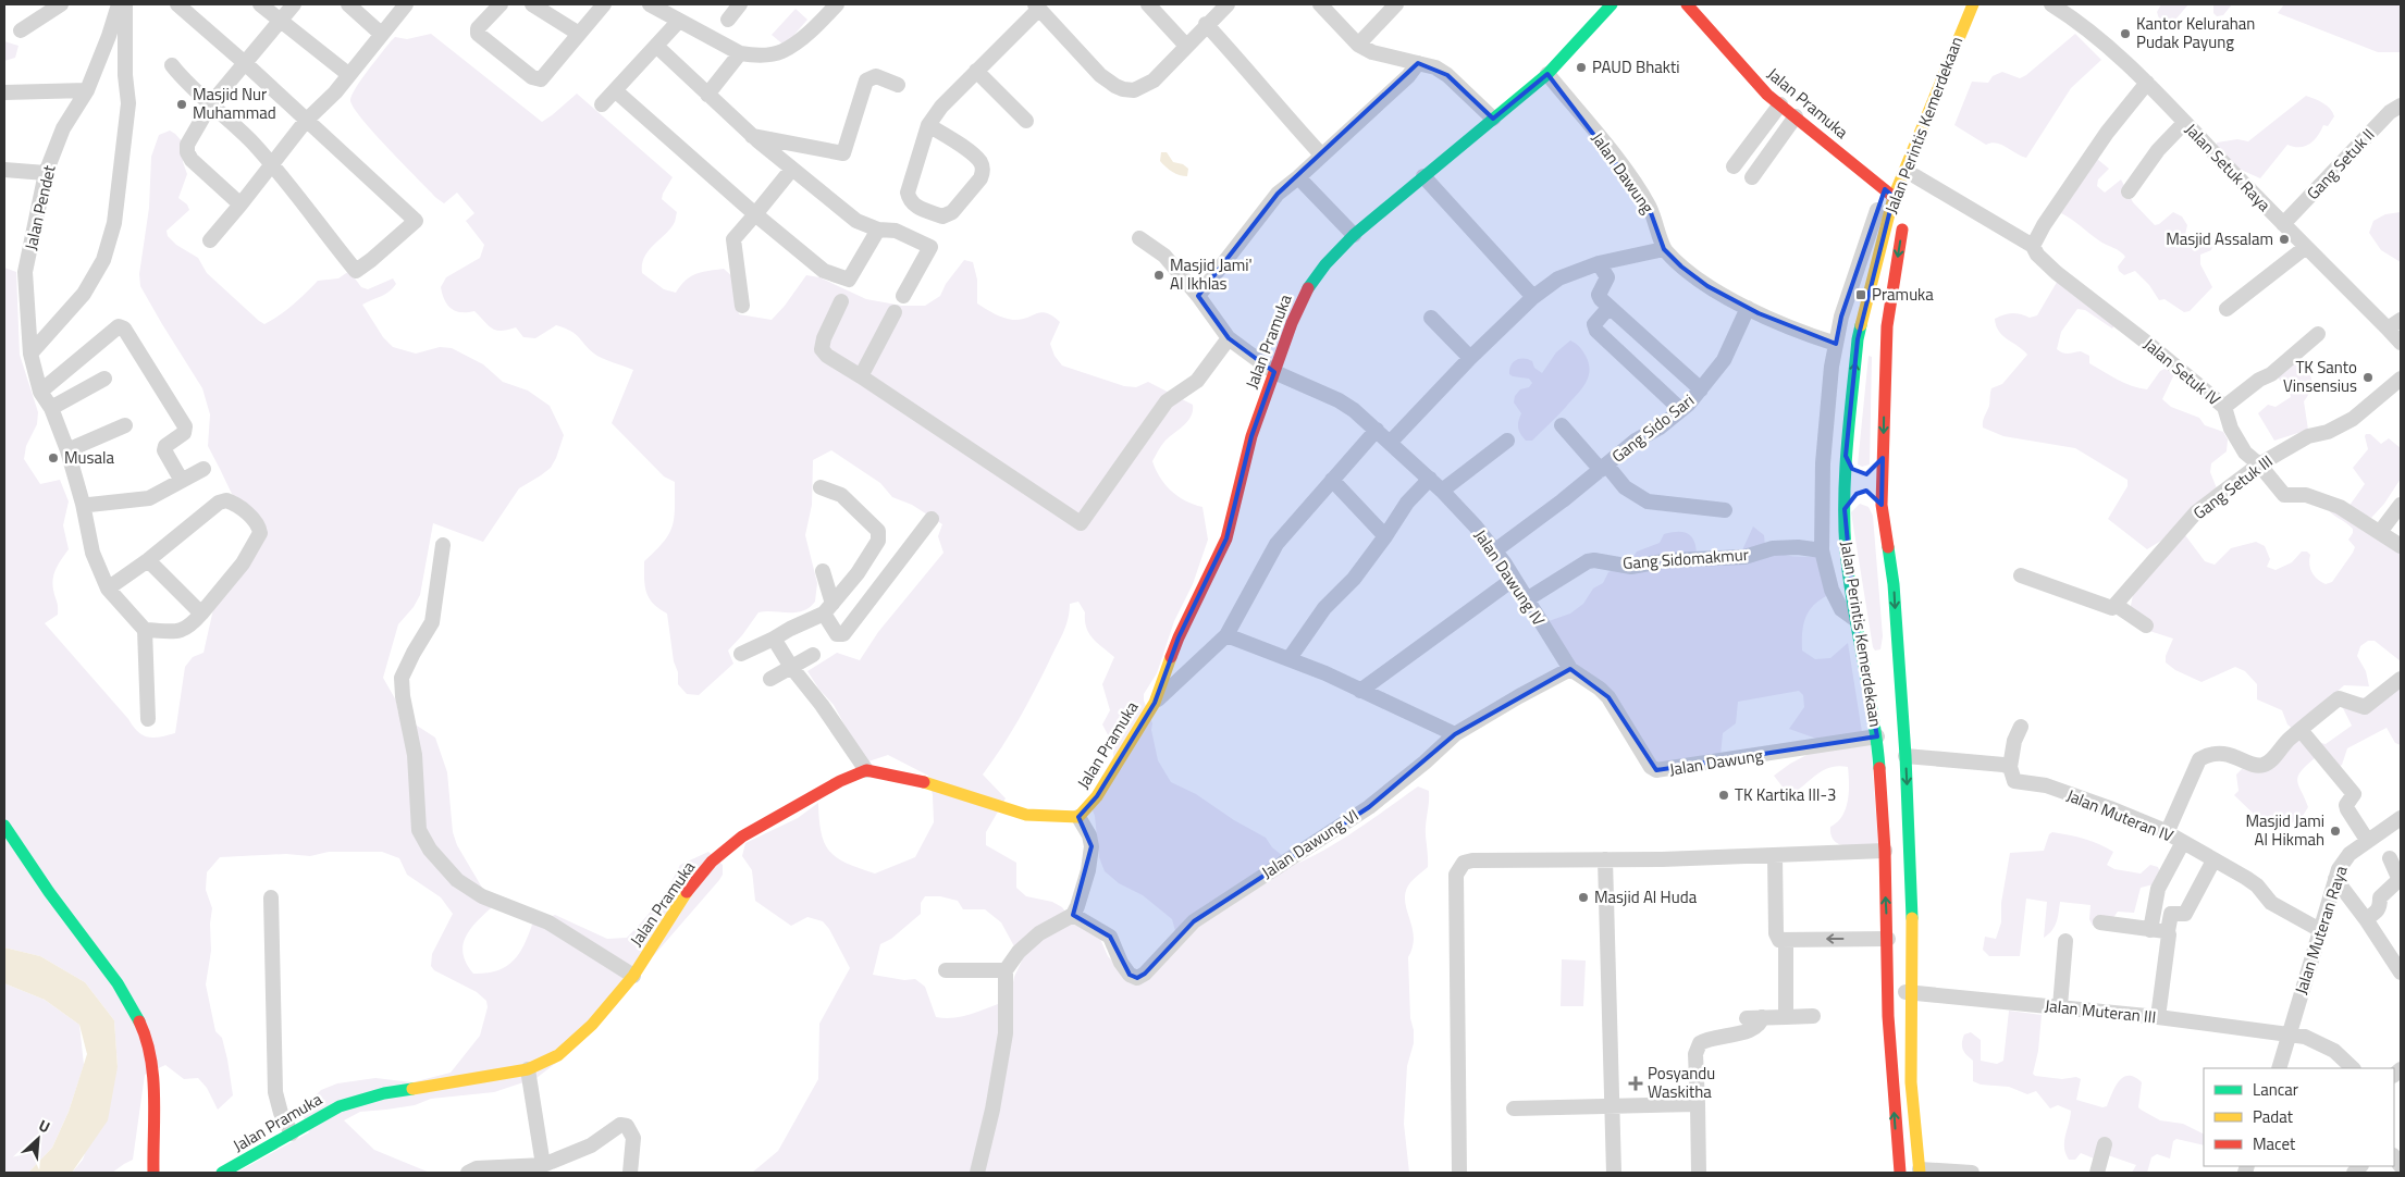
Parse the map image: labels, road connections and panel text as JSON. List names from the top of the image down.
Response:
{
  "streets": {
    "main road": ["Jalan Pramuka", "Jalan Perintis Kemerdekaan"],
    "street": [
      "Gang Setuk II",
      "Jalan Setuk Raya",
      "Jalan Dawung",
      "Jalan Pendet",
      "Jalan Setuk IV",
      "Gang Sido Sari",
      "Gang Setuk III",
      "Gang Sidomakmur",
      "Jalan Dawung IV",
      "Jalan Muteran IV",
      "Jalan Dawung VI",
      "Jalan Muteran Raya",
      "Jalan Muteran III"
    ]
  },
  "crossings": [
    ["Jalan Pramuka", "Jalan Perintis Kemerdekaan"],
    ["Jalan Pramuka", "Jalan Dawung"],
    ["Jalan Pramuka", "Jalan Dawung IV"],
    ["Jalan Perintis Kemerdekaan", "Jalan Dawung"],
    ["Jalan Perintis Kemerdekaan", "Jalan Setuk IV"],
    ["Jalan Perintis Kemerdekaan", "Jalan Muteran III"],
    ["Gang Setuk II", "Jalan Setuk Raya"],
    ["Jalan Dawung", "Gang Sido Sari"],
    ["Jalan Dawung", "Jalan Dawung IV"],
    ["Jalan Dawung", "Jalan Dawung VI"],
    ["Jalan Setuk IV", "Gang Setuk III"],
    ["Gang Sido Sari", "Jalan Dawung IV"],
    ["Gang Sidomakmur", "Jalan Dawung IV"],
    ["Jalan Dawung IV", "Jalan Dawung VI"],
    ["Jalan Muteran IV", "Jalan Muteran Raya"],
    ["Jalan Muteran Raya", "Jalan Muteran III"]
  ],
  "places": {
    "other": [
      "Kantor Kelurahan Pudak Payung",
      "PAUD Bhakti",
      "Masjid Nur Muhammad",
      "Masjid Assalam",
      "Masjid Jami' Al Ikhlas",
      "TK Santo Vinsensius",
      "Musala",
      "TK Kartika III-3",
      "Masjid Jami Al Hikmah",
      "Masjid Al Huda"
    ],
    "transit": ["Pramuka"],
    "health": ["Posyandu Waskitha"]
  },
  "legend": ["Lancar", "Padat", "Macet"],
  "north": "top right"
}
